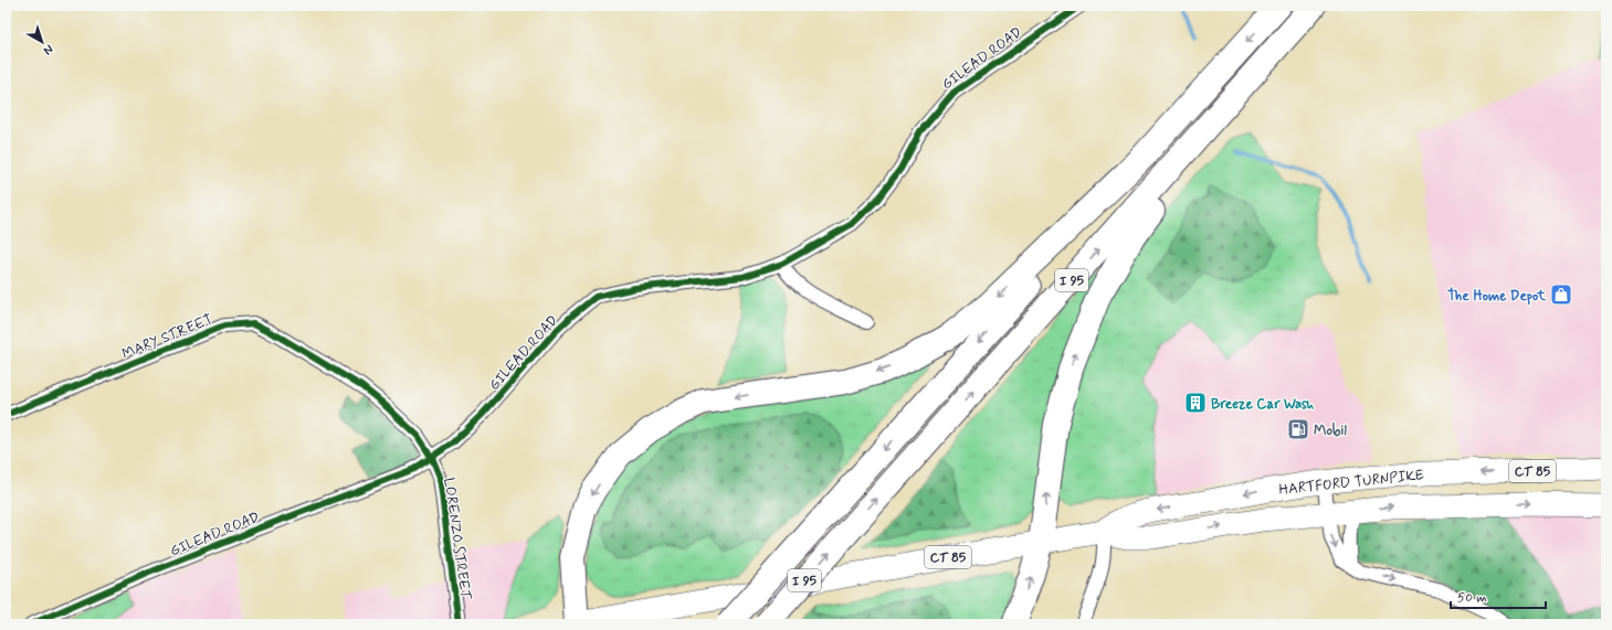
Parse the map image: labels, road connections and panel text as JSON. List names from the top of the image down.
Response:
{
  "streets": {
    "highway": ["I 95", "CT 85", "HARTFORD TURNPIKE"],
    "street": ["GILEAD ROAD", "MARY STREET", "LORENZO STREET"]
  },
  "crossings": [
    ["GILEAD ROAD", "MARY STREET"],
    ["GILEAD ROAD", "LORENZO STREET"],
    ["MARY STREET", "LORENZO STREET"]
  ],
  "places": {
    "shop": ["The Home Depot"],
    "building": ["Breeze Car Wash"],
    "fuel station": ["Mobil"]
  },
  "scale_bar": "50 m",
  "north": "bottom right"
}
